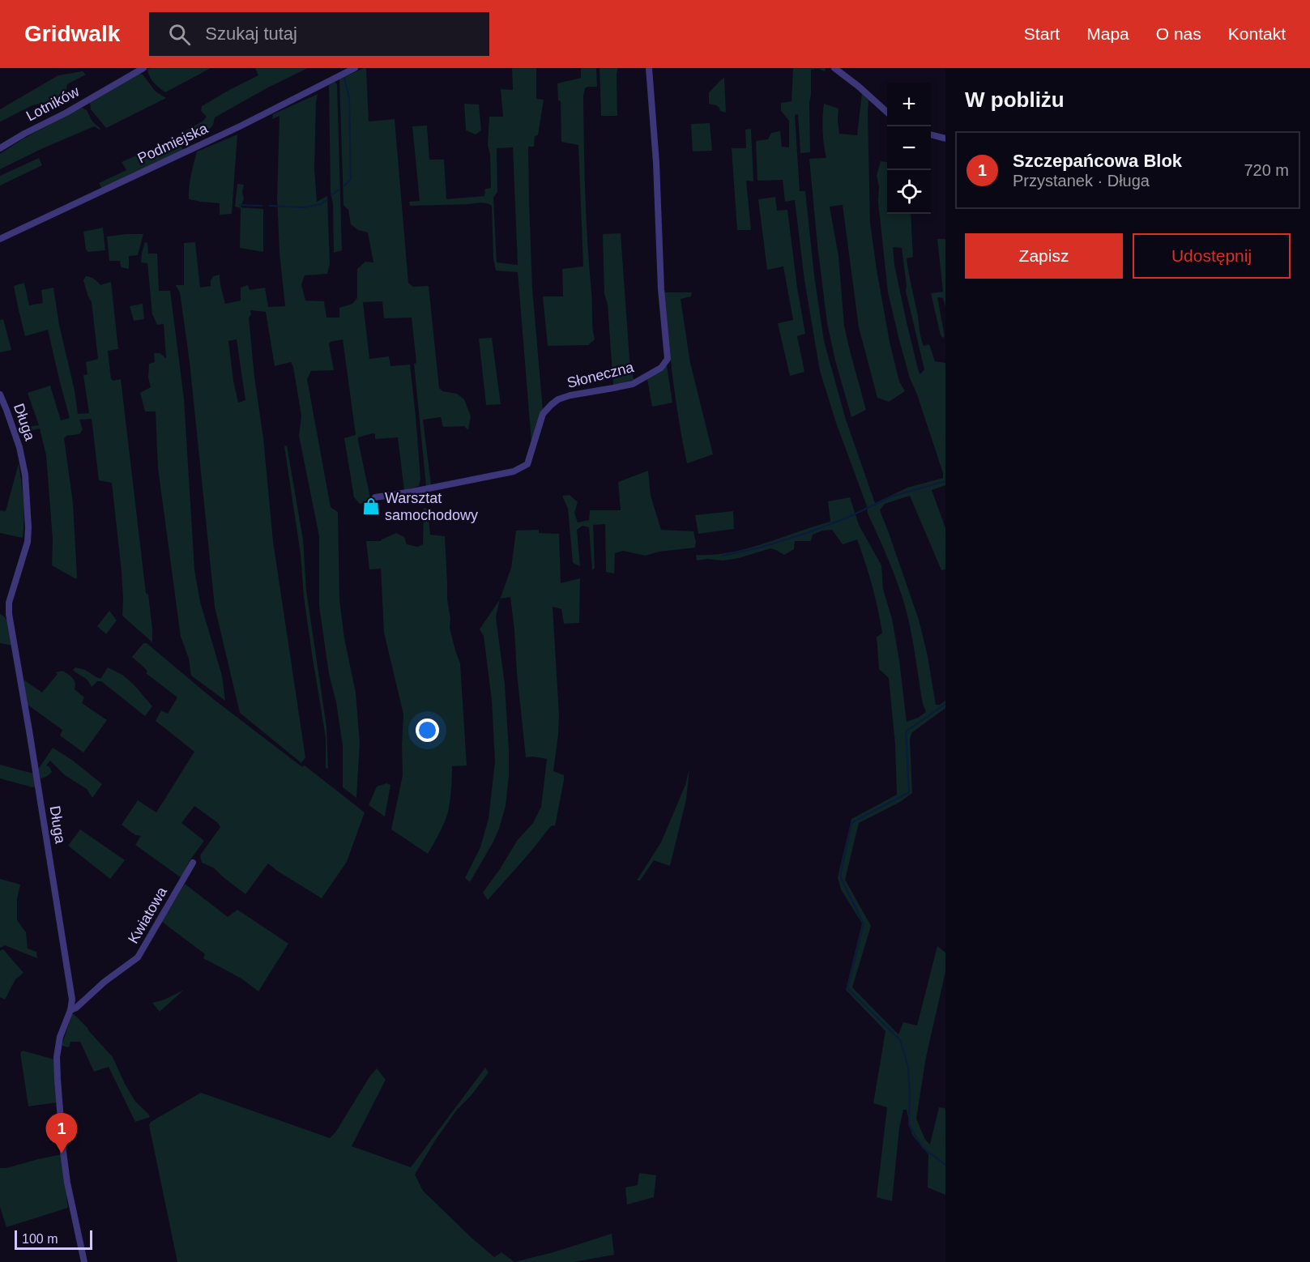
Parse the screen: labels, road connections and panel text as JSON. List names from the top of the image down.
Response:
{
  "streets": {
    "street": [
      "Lotników",
      "Podmiejska",
      "Słoneczna",
      "Długa",
      "Kwiatowa"
    ]
  },
  "crossings": [
    ["Długa", "Kwiatowa"]
  ],
  "places": {
    "shop": ["Warsztat samochodowy"]
  },
  "scale_bar": "100 m",
  "page": {
    "header": "Gridwalk",
    "search": "Szukaj tutaj",
    "nav": [
      "Start",
      "Mapa",
      "O nas",
      "Kontakt"
    ],
    "heading": "W pobliżu",
    "map_buttons": ["+", "−"],
    "list": [
      {
        "mark": "1",
        "name": "Szczepańcowa Blok",
        "note": "Przystanek · Długa",
        "value": "720 m"
      }
    ],
    "buttons": ["Zapisz", "Udostępnij"],
    "pins": "1",
    "scale": "100 m"
  }
}
